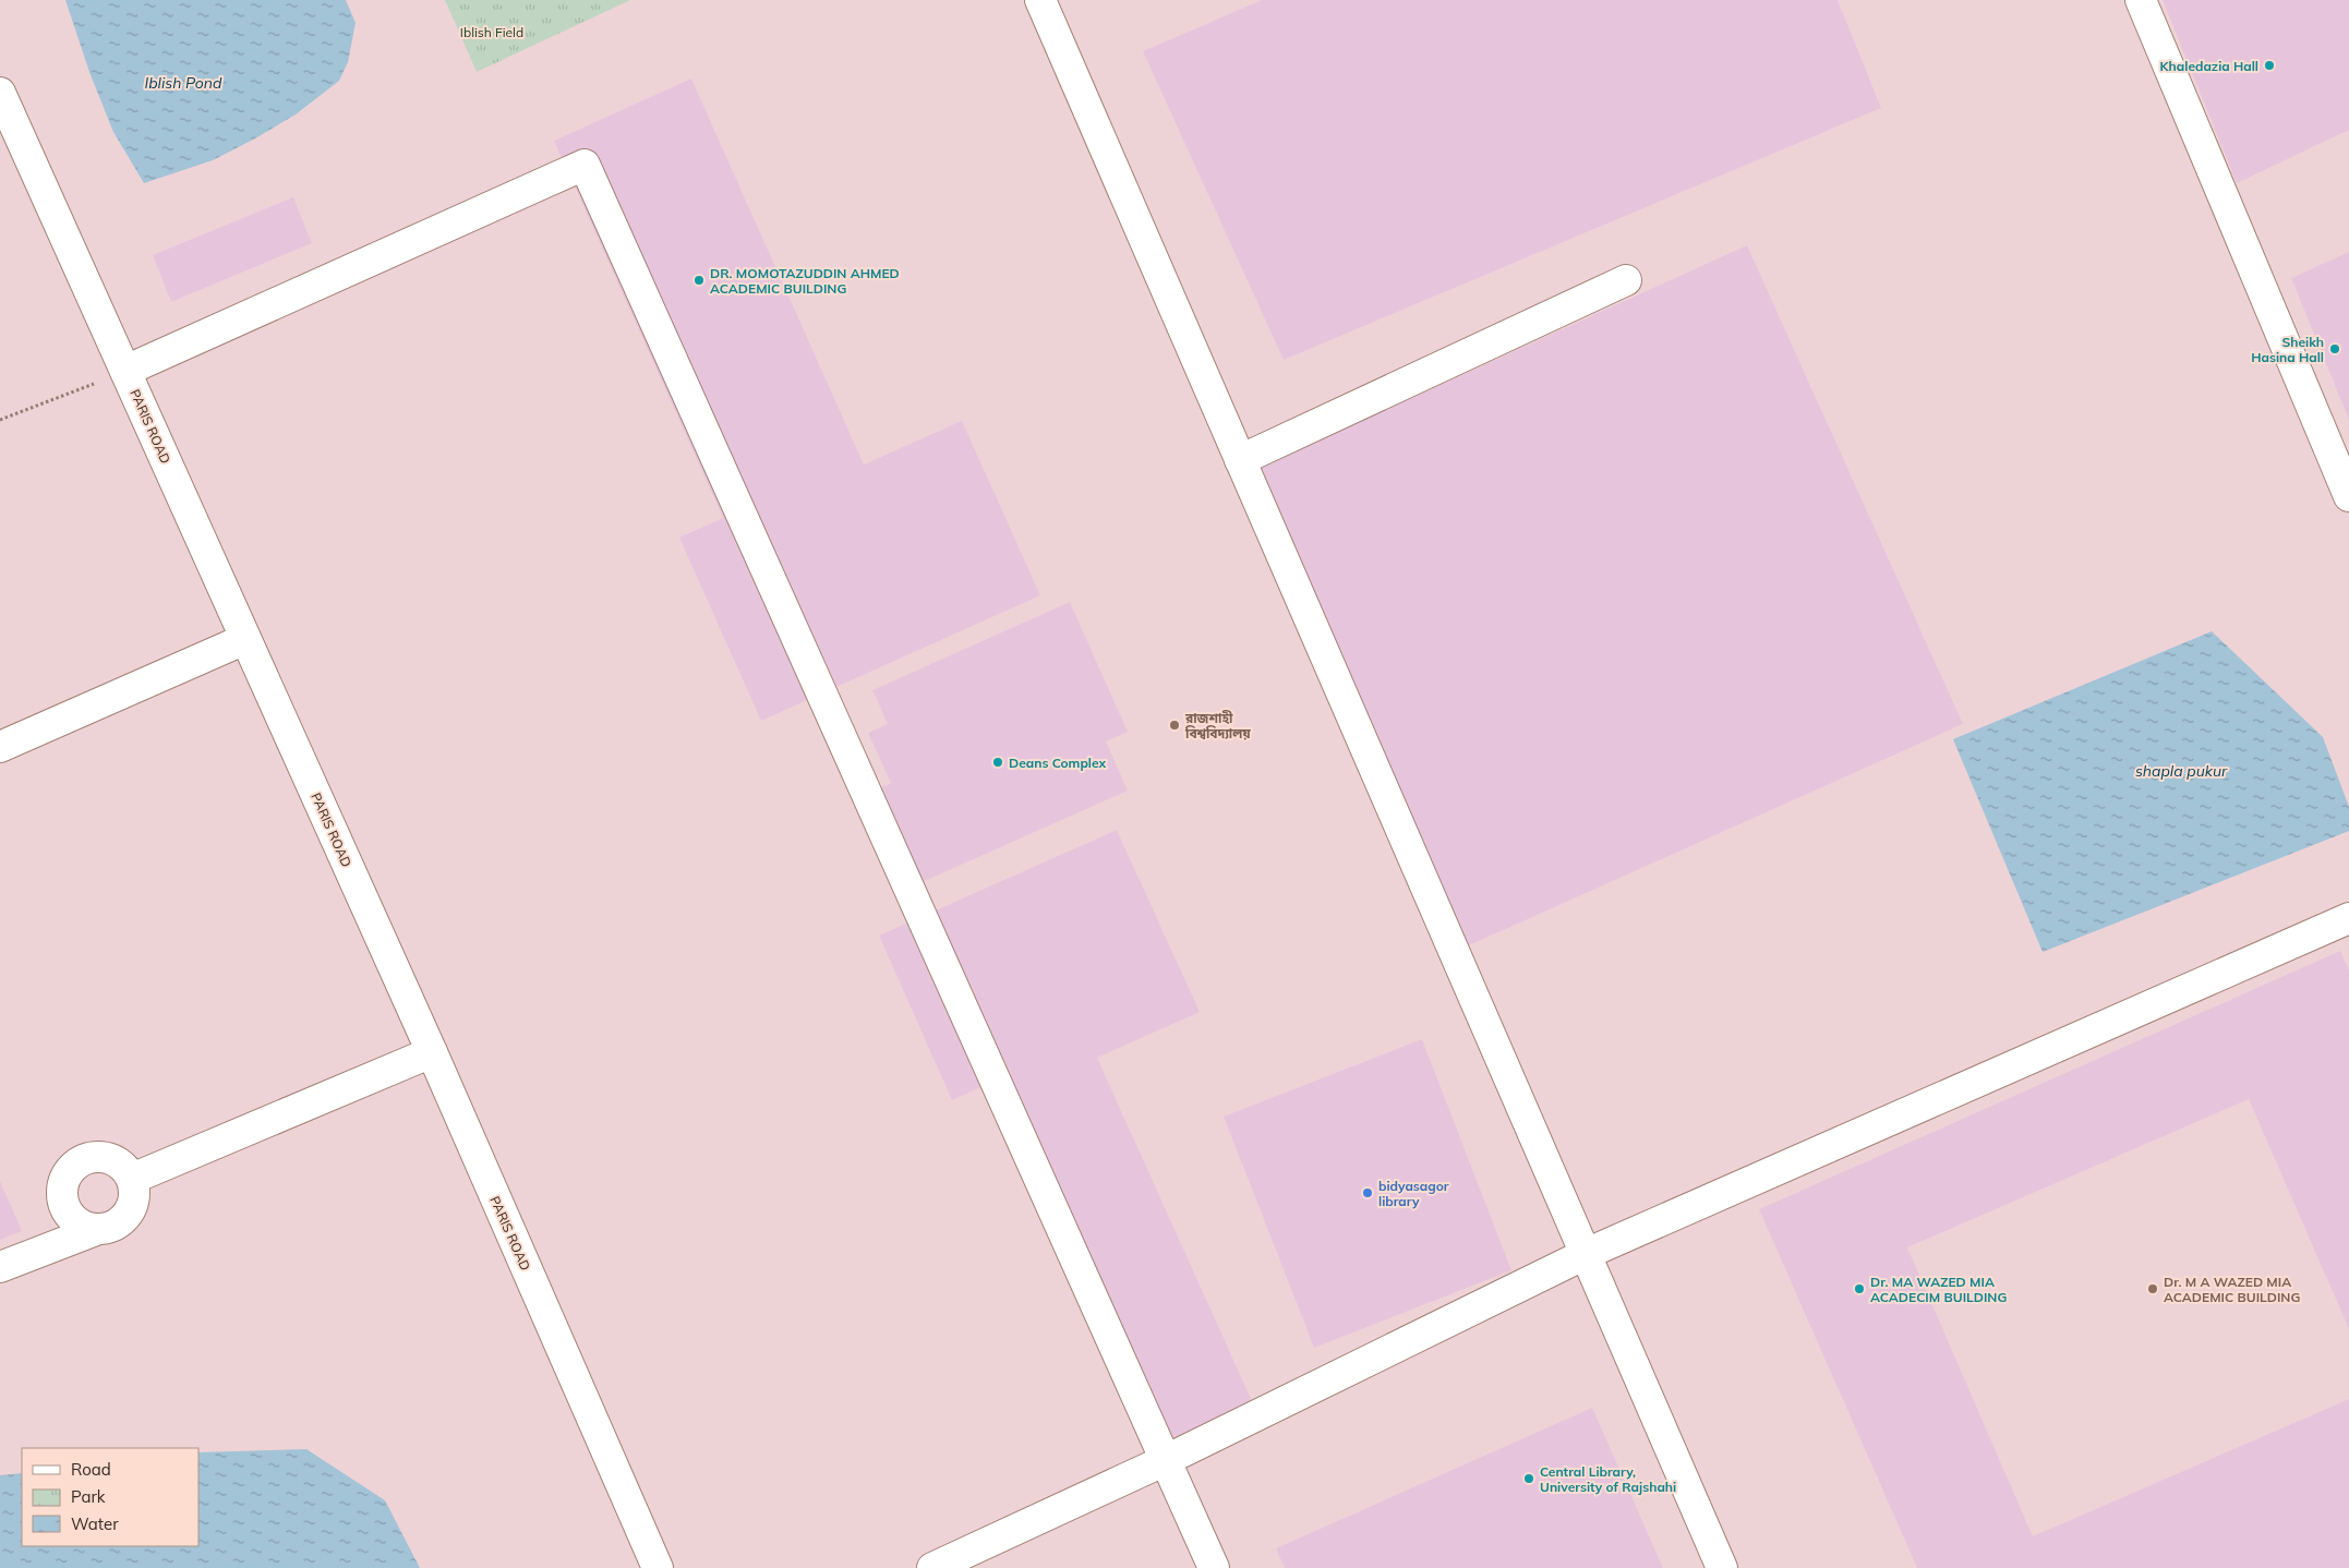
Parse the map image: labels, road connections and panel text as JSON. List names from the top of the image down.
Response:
{
  "streets": {
    "street": ["PARIS ROAD"]
  },
  "water": ["Iblish Pond", "shapla pukur"],
  "parks": ["Iblish Field"],
  "places": [
    "Khaledazia Hall",
    "DR. MOMOTAZUDDIN AHMED ACADEMIC BUILDING",
    "Sheikh Hasina Hall",
    "রাজশাহী বিশ্ববিদ্যালয়",
    "Deans Complex",
    "bidyasagor library",
    "Dr. MA WAZED MIA ACADECIM BUILDING",
    "Dr. M A WAZED MIA ACADEMIC BUILDING",
    "Central Library, University of Rajshahi"
  ],
  "legend": ["Road", "Park", "Water"]
}
